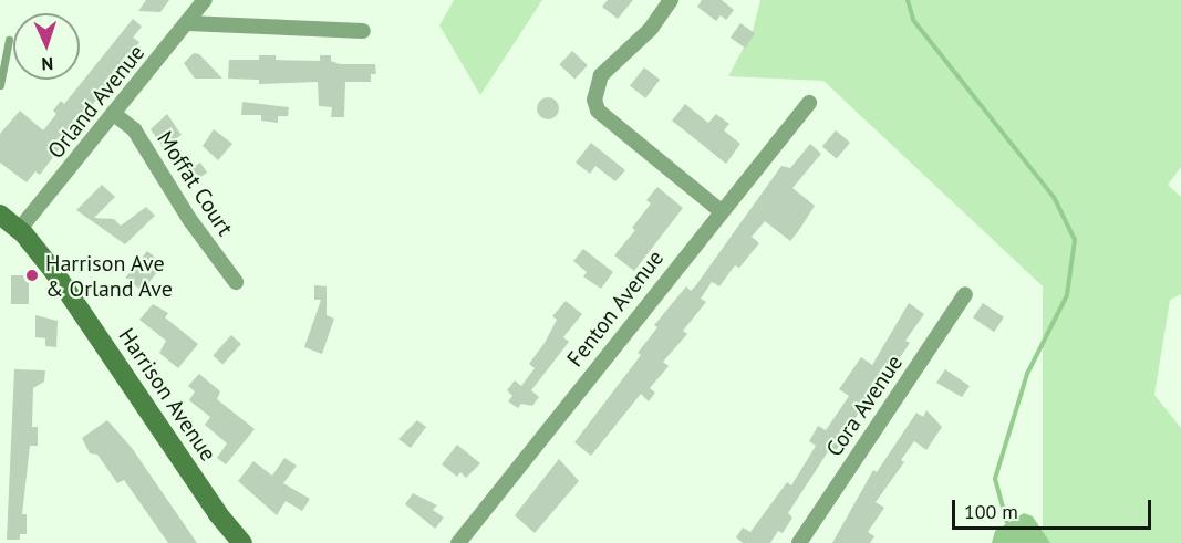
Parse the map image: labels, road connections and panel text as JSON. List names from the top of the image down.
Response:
{
  "streets": {
    "main road": ["Harrison Avenue"],
    "street": [
      "Orland Avenue",
      "Moffat Court",
      "Fenton Avenue",
      "Cora Avenue"
    ]
  },
  "crossings": [
    ["Orland Avenue", "Moffat Court"],
    ["Orland Avenue", "Harrison Avenue"]
  ],
  "places": ["Harrison Ave & Orland Ave"],
  "scale_bar": "100 m",
  "north": "bottom"
}
